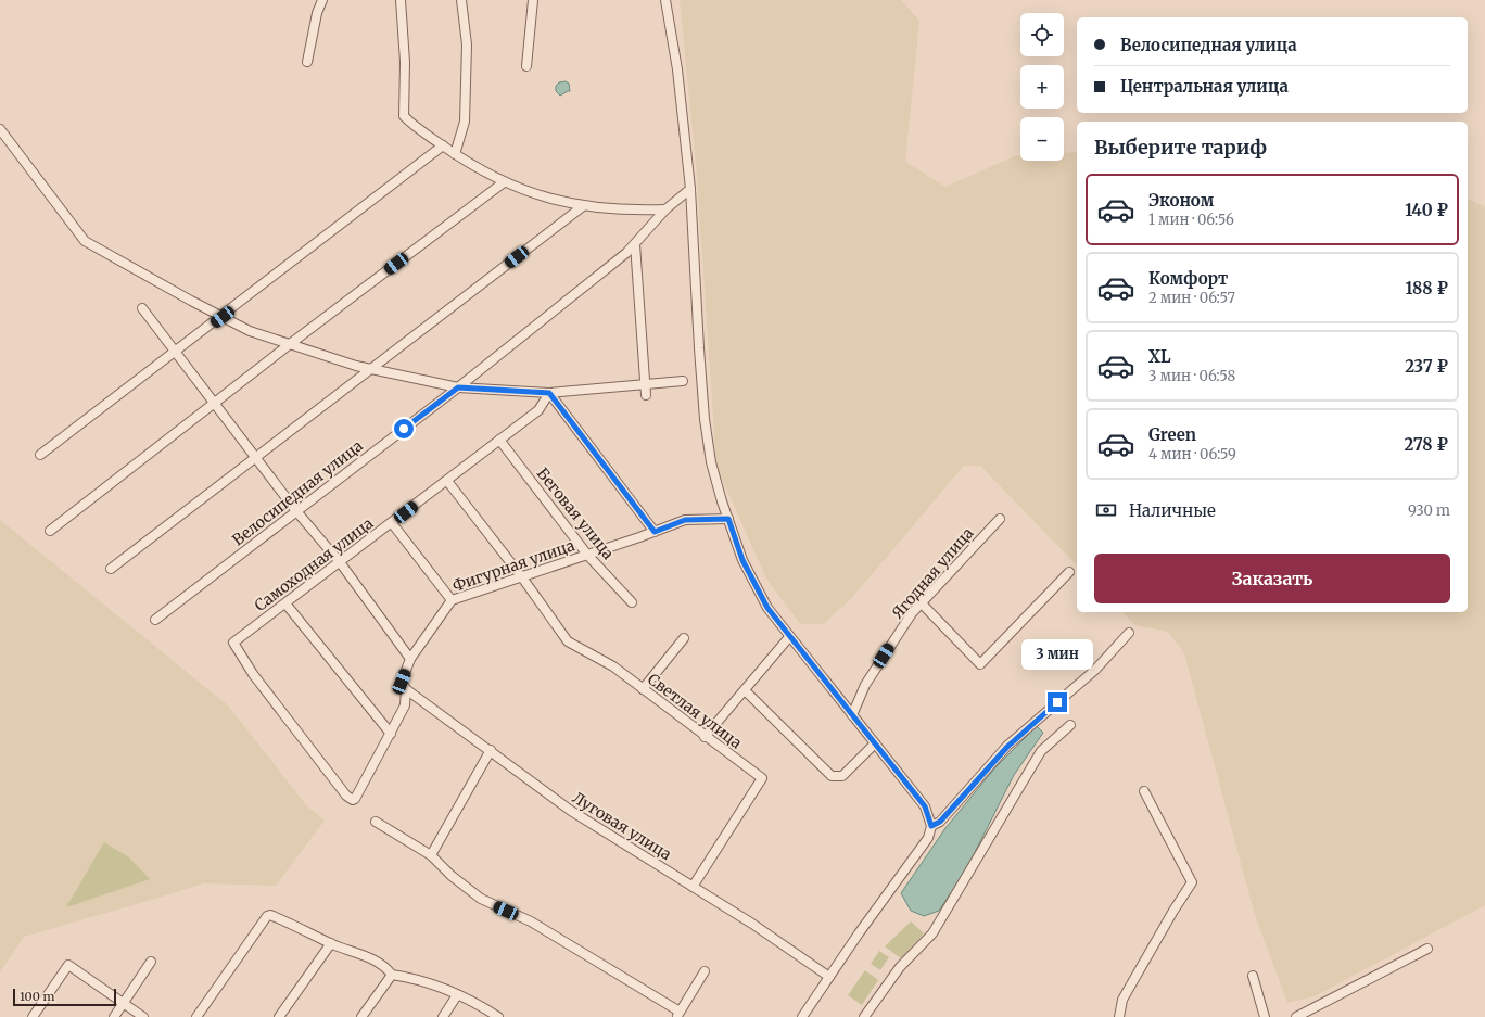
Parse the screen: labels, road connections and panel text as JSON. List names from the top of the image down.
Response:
{
  "streets": {
    "street": [
      "Велосипедная улица",
      "Беговая улица",
      "Самоходная улица",
      "Фигурная улица",
      "Ягодная улица",
      "Светлая улица",
      "Луговая улица"
    ]
  },
  "crossings": [
    ["Беговая улица", "Самоходная улица"],
    ["Беговая улица", "Фигурная улица"],
    ["Самоходная улица", "Фигурная улица"],
    ["Самоходная улица", "Светлая улица"],
    ["Фигурная улица", "Светлая улица"],
    ["Фигурная улица", "Луговая улица"],
    ["Светлая улица", "Луговая улица"]
  ],
  "scale_bar": "100 m",
  "page": {
    "map_buttons": ["+", "−"],
    "banner": ["Велосипедная улица", "Центральная улица"],
    "heading": "Выберите тариф",
    "list": [
      {
        "name": "Эконом",
        "note": "1 мин · 06:56",
        "value": "140 ₽"
      },
      {
        "name": "Комфорт",
        "note": "2 мин · 06:57",
        "value": "188 ₽"
      },
      {
        "name": "XL",
        "note": "3 мин · 06:58",
        "value": "237 ₽"
      },
      {
        "name": "Green",
        "note": "4 мин · 06:59",
        "value": "278 ₽"
      }
    ],
    "pay": ["Наличные", "930 m"],
    "buttons": "Заказать",
    "bubble": "3 мин",
    "scale": "100 m"
  }
}
